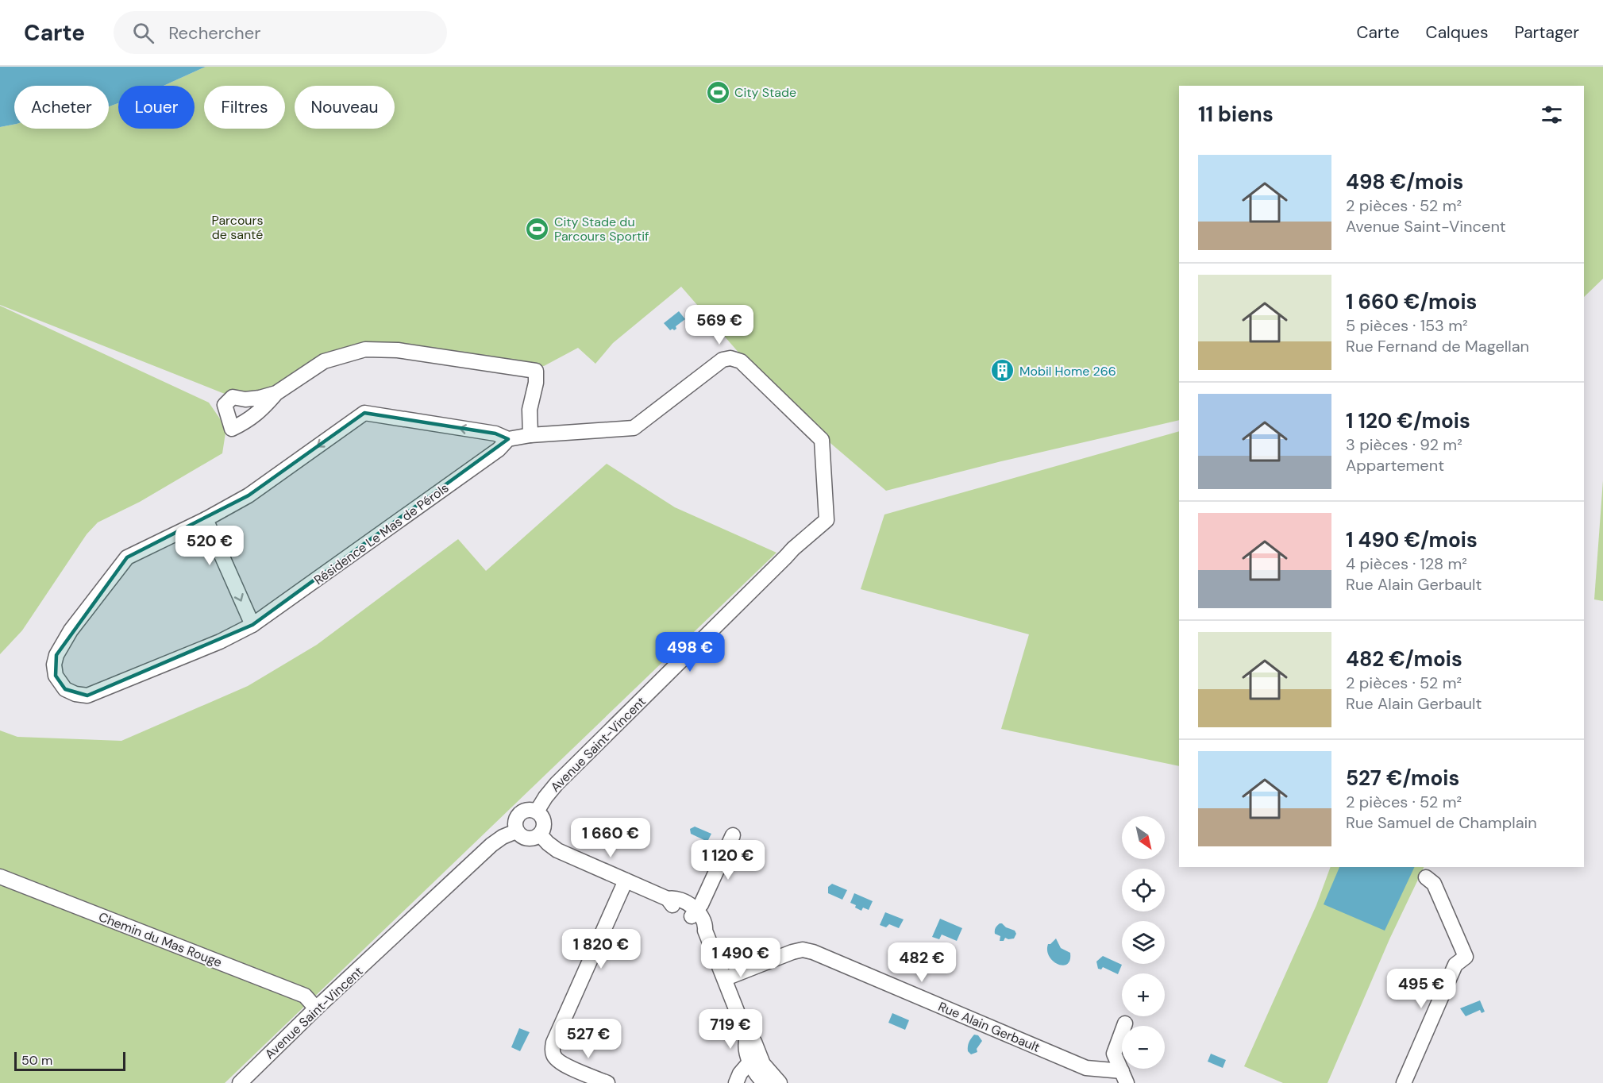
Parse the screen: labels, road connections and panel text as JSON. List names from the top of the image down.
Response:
{
  "streets": {
    "street": [
      "Résidence Le Mas de Pérols",
      "Avenue Saint-Vincent",
      "Chemin du Mas Rouge",
      "Rue Alain Gerbault"
    ]
  },
  "crossings": [
    ["Résidence Le Mas de Pérols", "Avenue Saint-Vincent"],
    ["Avenue Saint-Vincent", "Chemin du Mas Rouge"]
  ],
  "parks": ["Parcours de santé"],
  "places": {
    "sports": ["City Stade", "City Stade du Parcours Sportif"],
    "building": ["Mobil Home 266"]
  },
  "scale_bar": "50 m",
  "north": "bottom right",
  "page": {
    "header": "Carte",
    "search": "Rechercher",
    "nav": ["Carte", "Calques", "Partager"],
    "chip": [
      "Acheter",
      "Louer",
      "Filtres",
      "Nouveau"
    ],
    "heading": "11 biens",
    "list": [
      {
        "name": "498 €/mois",
        "note": "2 pièces · 52 m² · Avenue Saint-Vincent"
      },
      {
        "name": "1 660 €/mois",
        "note": "5 pièces · 153 m² · Rue Fernand de Magellan"
      },
      {
        "name": "1 120 €/mois",
        "note": "3 pièces · 92 m² · Appartement"
      },
      {
        "name": "1 490 €/mois",
        "note": "4 pièces · 128 m² · Rue Alain Gerbault"
      },
      {
        "name": "482 €/mois",
        "note": "2 pièces · 52 m² · Rue Alain Gerbault"
      },
      {
        "name": "527 €/mois",
        "note": "2 pièces · 52 m² · Rue Samuel de Champlain"
      }
    ],
    "price": [
      "569 €",
      "520 €",
      "498 €",
      "1 660 €",
      "1 120 €",
      "1 820 €",
      "1 490 €",
      "482 €",
      "495 €",
      "719 €",
      "527 €"
    ],
    "map_buttons": ["+", "−"],
    "scale": "50 m"
  }
}
